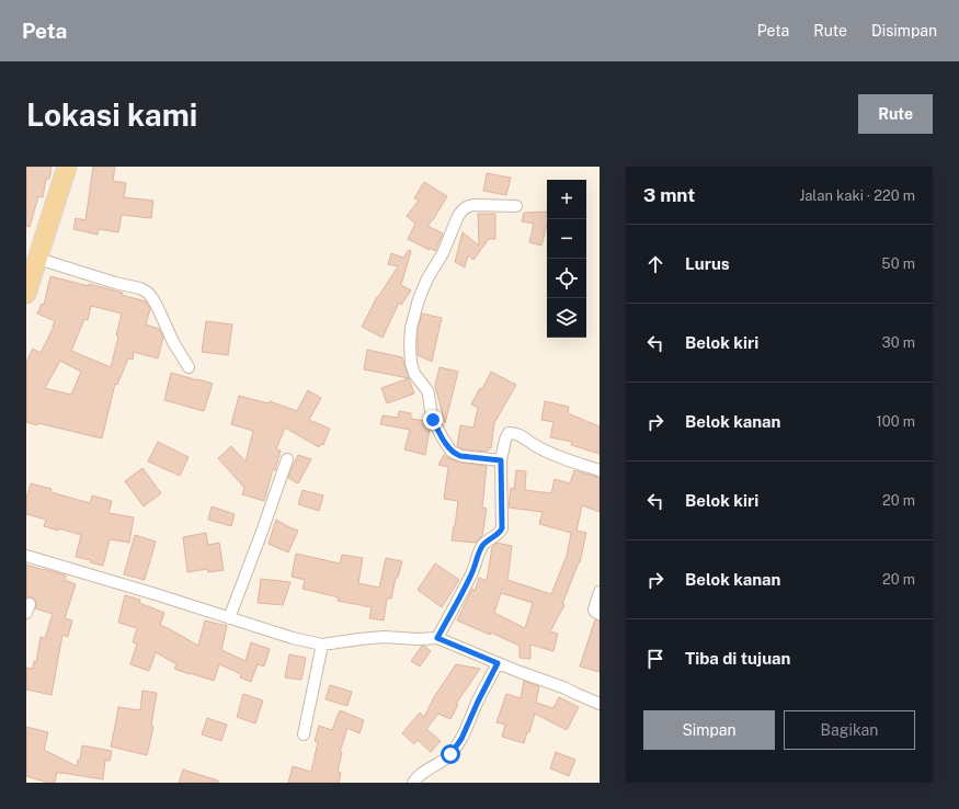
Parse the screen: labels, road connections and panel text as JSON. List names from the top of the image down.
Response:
{
  "page": {
    "header": "Peta",
    "nav": ["Peta", "Rute", "Disimpan"],
    "buttons": [
      "Rute",
      ["Simpan", "Bagikan"]
    ],
    "title": "Lokasi kami",
    "heading": ["3 mnt", "Jalan kaki · 220 m"],
    "map_buttons": ["+", "−"],
    "list": [
      ["Lurus", "50 m"],
      ["Belok kiri", "30 m"],
      ["Belok kanan", "100 m"],
      ["Belok kiri", "20 m"],
      ["Belok kanan", "20 m"],
      "Tiba di tujuan"
    ]
  }
}
